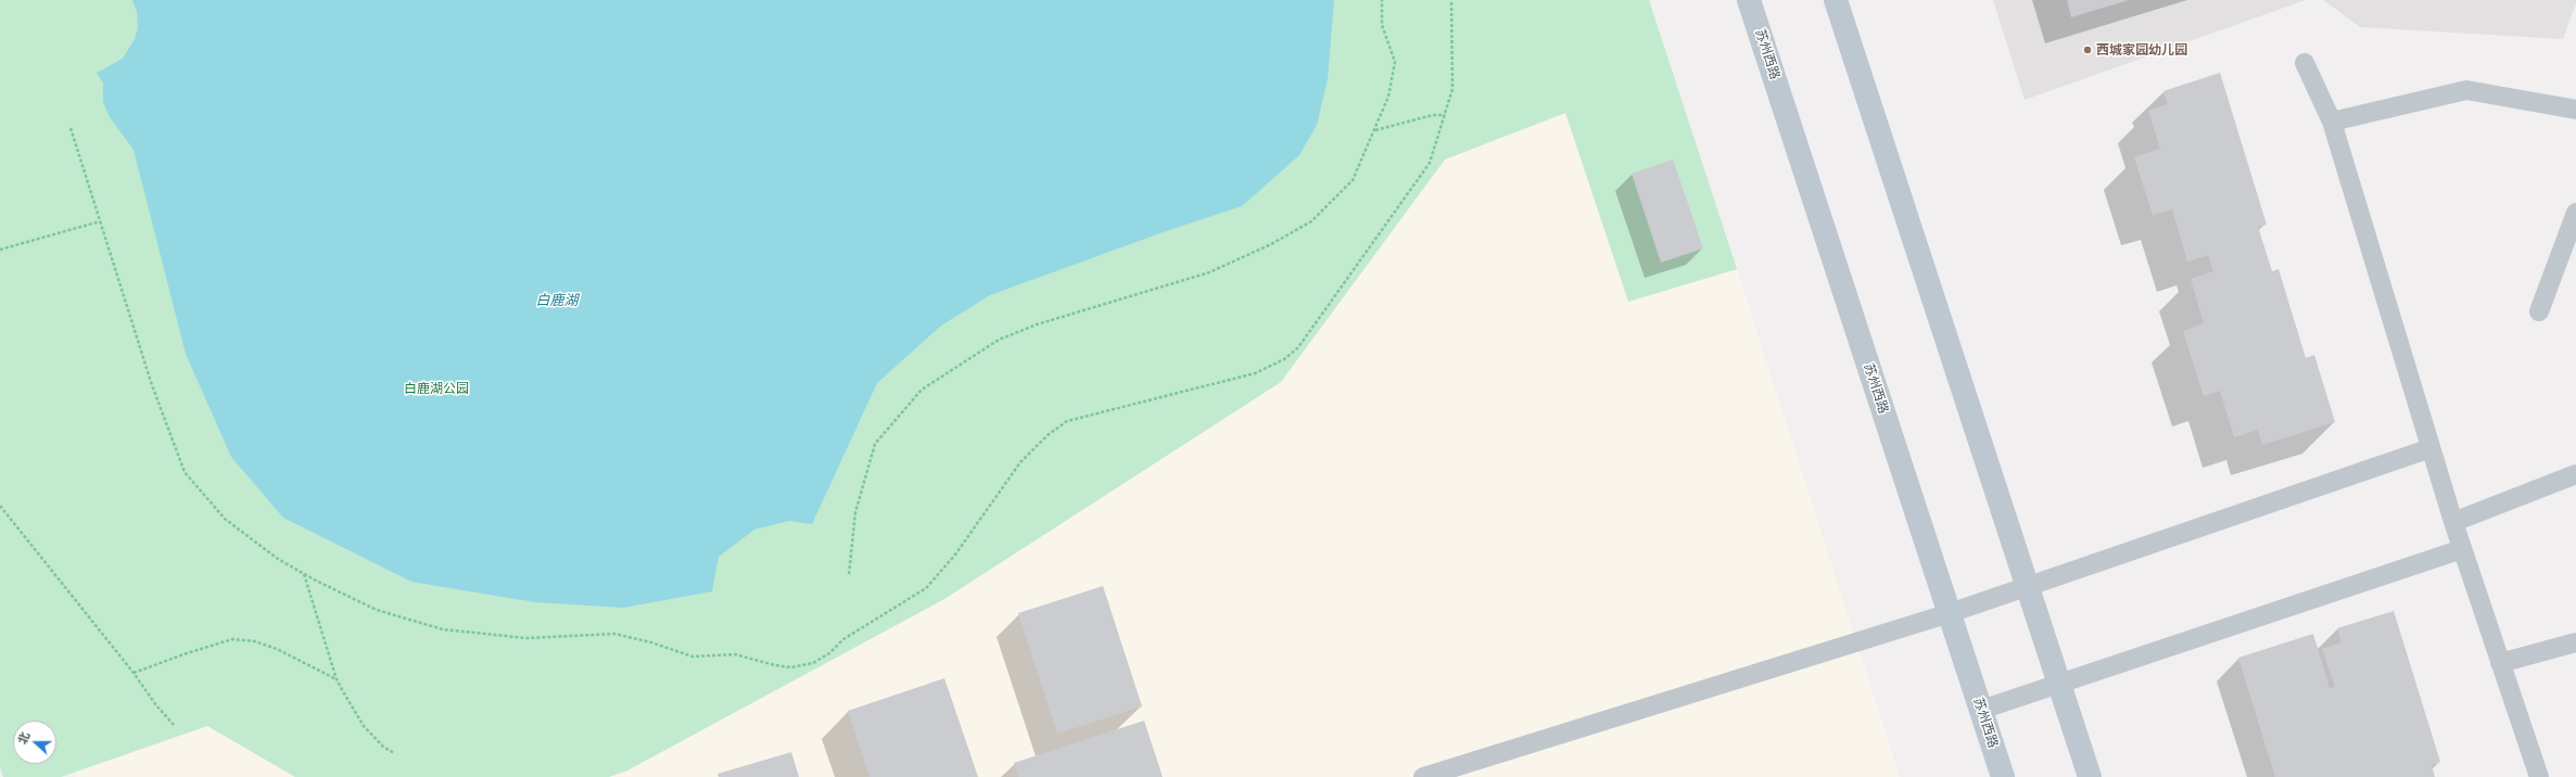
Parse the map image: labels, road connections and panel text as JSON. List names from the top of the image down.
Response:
{
  "streets": {
    "street": ["苏州西路"]
  },
  "water": ["白鹿湖"],
  "parks": ["白鹿湖公园"],
  "places": ["西城家园幼儿园"],
  "north": "left"
}
